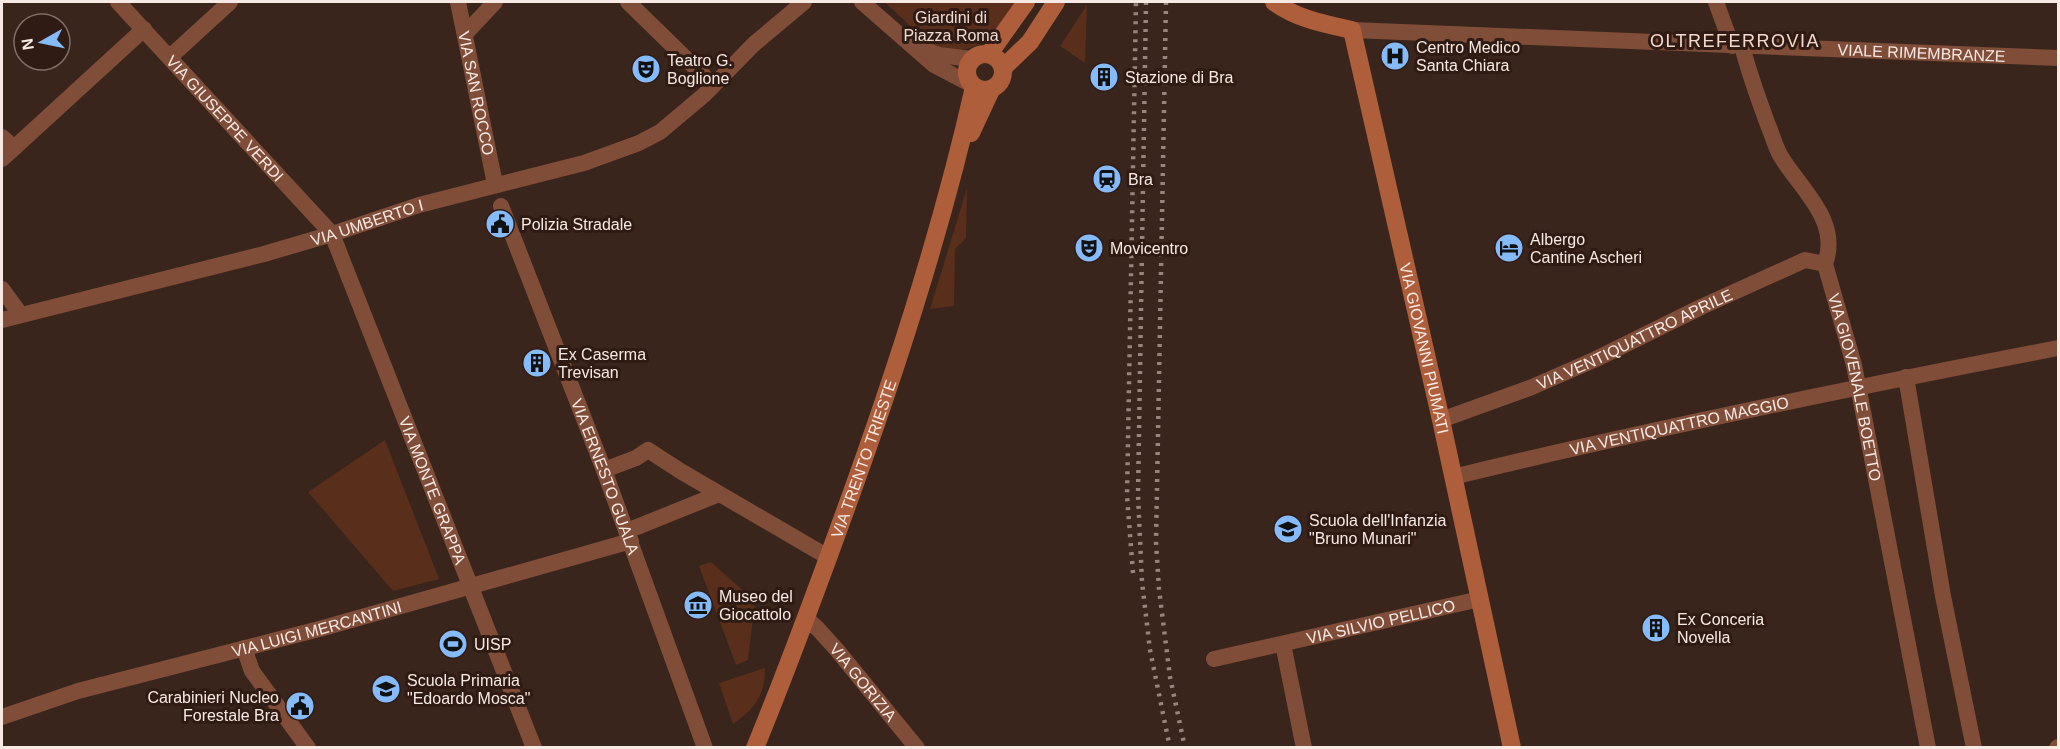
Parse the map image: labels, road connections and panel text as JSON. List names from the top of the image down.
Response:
{
  "streets": {
    "main road": ["VIA GIOVANNI PIUMATI", "VIA TRENTO TRIESTE"],
    "street": [
      "VIALE RIMEMBRANZE",
      "VIA SAN ROCCO",
      "VIA GIUSEPPE VERDI",
      "VIA UMBERTO I",
      "VIA VENTIQUATTRO APRILE",
      "VIA GIOVENALE BOETTO",
      "VIA VENTIQUATTRO MAGGIO",
      "VIA ERNESTO GUALA",
      "VIA MONTE GRAPPA",
      "VIA SILVIO PELLICO",
      "VIA LUIGI MERCANTINI",
      "VIA GORIZIA"
    ]
  },
  "crossings": [
    ["VIALE RIMEMBRANZE", "VIA GIOVANNI PIUMATI"],
    ["VIALE RIMEMBRANZE", "VIA GIOVENALE BOETTO"],
    ["VIA SAN ROCCO", "VIA UMBERTO I"],
    ["VIA GIUSEPPE VERDI", "VIA UMBERTO I"],
    ["VIA GIUSEPPE VERDI", "VIA MONTE GRAPPA"],
    ["VIA UMBERTO I", "VIA MONTE GRAPPA"],
    ["VIA VENTIQUATTRO APRILE", "VIA GIOVANNI PIUMATI"],
    ["VIA VENTIQUATTRO APRILE", "VIA GIOVENALE BOETTO"],
    ["VIA GIOVANNI PIUMATI", "VIA VENTIQUATTRO MAGGIO"],
    ["VIA GIOVANNI PIUMATI", "VIA SILVIO PELLICO"],
    ["VIA GIOVENALE BOETTO", "VIA VENTIQUATTRO MAGGIO"],
    ["VIA TRENTO TRIESTE", "VIA GORIZIA"],
    ["VIA ERNESTO GUALA", "VIA LUIGI MERCANTINI"],
    ["VIA MONTE GRAPPA", "VIA LUIGI MERCANTINI"]
  ],
  "districts": ["OLTREFERROVIA"],
  "parks": ["Giardini di Piazza Roma"],
  "places": {
    "hospital": ["Centro Medico Santa Chiara"],
    "theatre": ["Teatro G. Boglione", "Movicentro"],
    "building": ["Stazione di Bra", "Ex Caserma Trevisan", "Ex Conceria Novella"],
    "station": ["Bra"],
    "public building": ["Polizia Stradale", "Carabinieri Nucleo Forestale Bra"],
    "hotel": ["Albergo Cantine Ascheri"],
    "school or university": ["Scuola dell'Infanzia \"Bruno Munari\"", "Scuola Primaria \"Edoardo Mosca\""],
    "museum": ["Museo del Giocattolo"],
    "sports": ["UISP"]
  },
  "north": "left"
}
